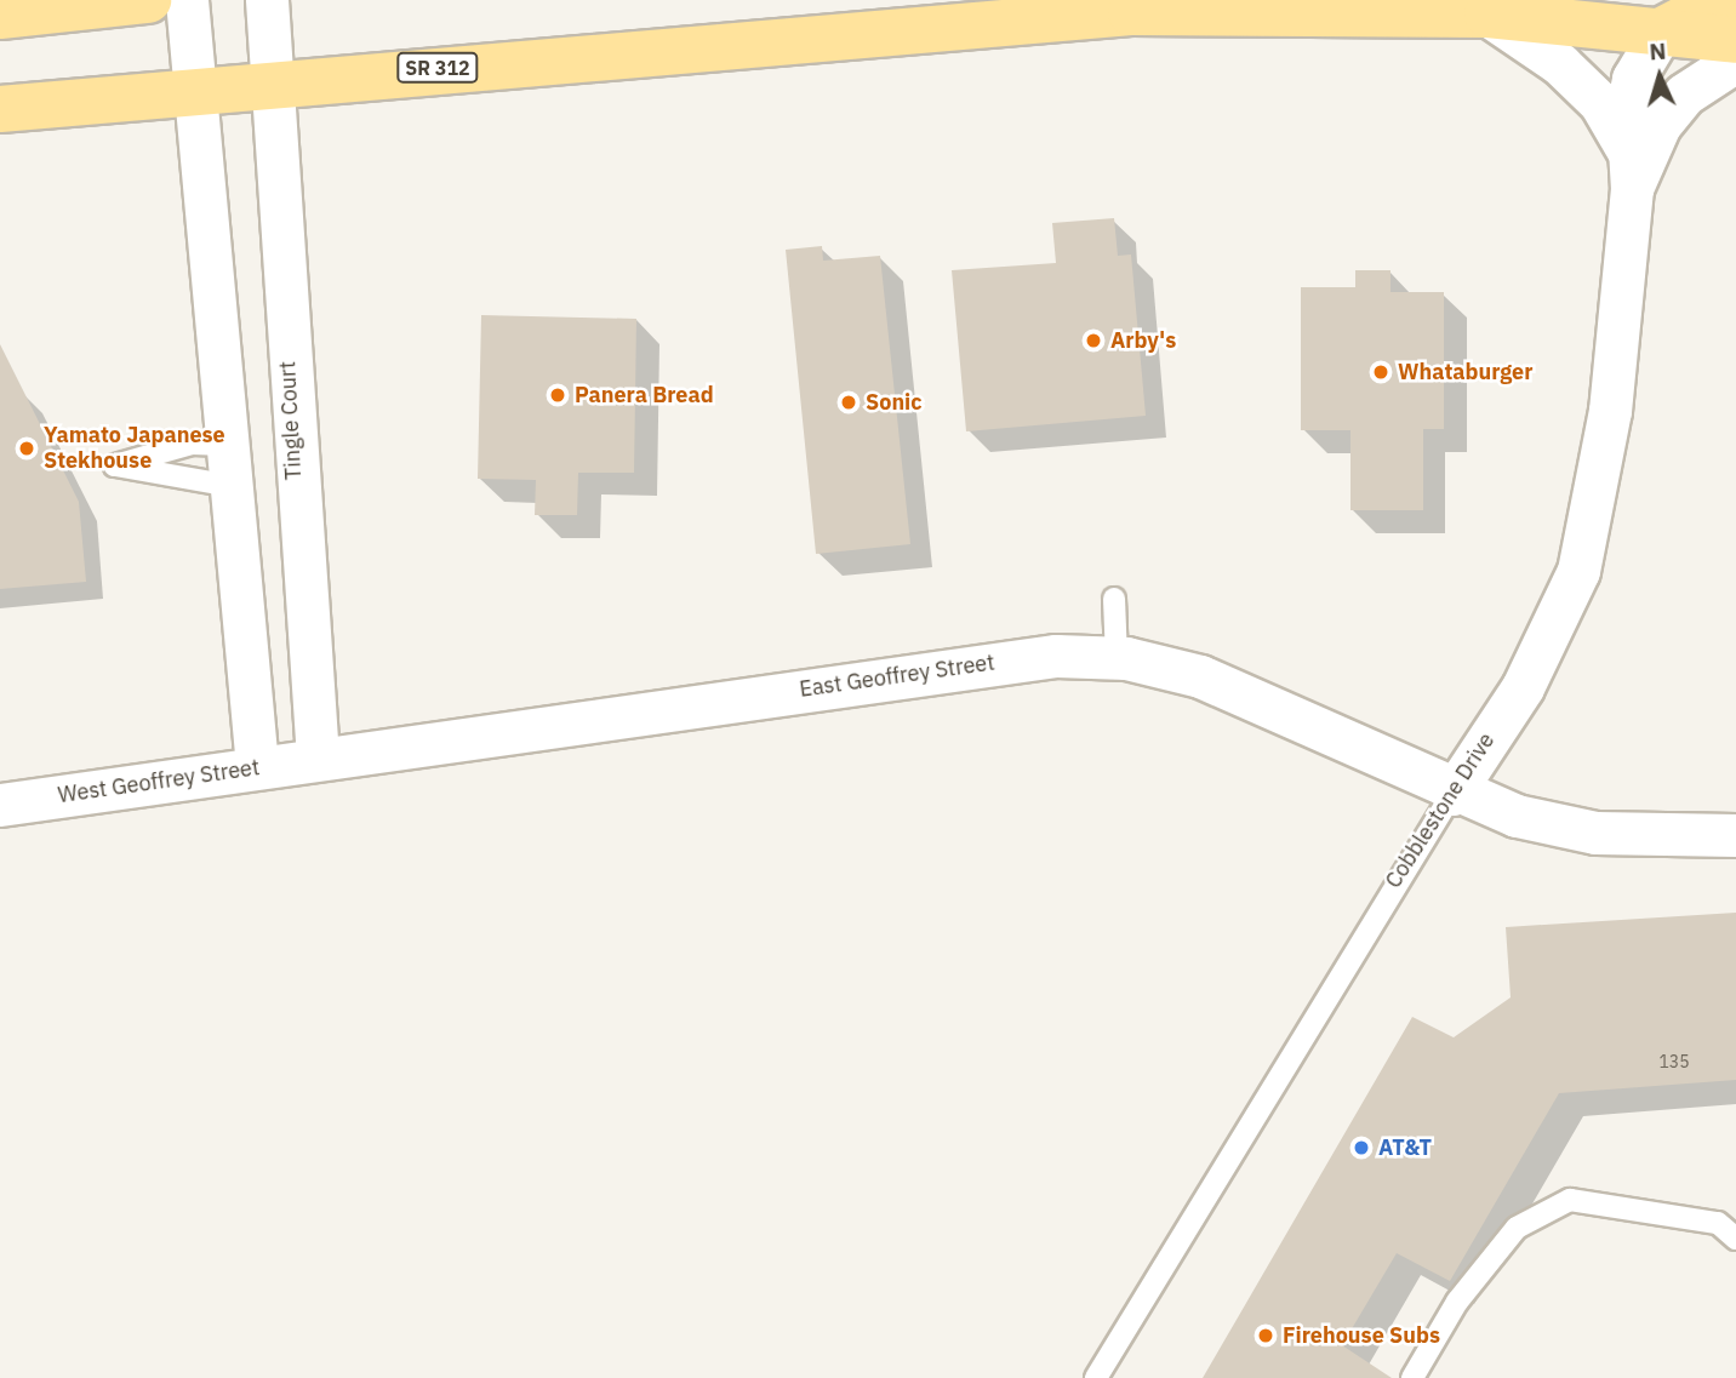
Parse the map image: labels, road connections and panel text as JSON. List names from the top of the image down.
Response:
{
  "streets": {
    "main road": ["SR 312"],
    "street": [
      "Tingle Court",
      "East Geoffrey Street",
      "West Geoffrey Street",
      "Cobblestone Drive"
    ]
  },
  "crossings": [
    ["SR 312", "Tingle Court"],
    ["SR 312", "Cobblestone Drive"],
    ["Tingle Court", "East Geoffrey Street"],
    ["Tingle Court", "West Geoffrey Street"],
    ["East Geoffrey Street", "West Geoffrey Street"],
    ["East Geoffrey Street", "Cobblestone Drive"]
  ],
  "places": [
    "Arby's",
    "Whataburger",
    "Panera Bread",
    "Sonic",
    "Yamato Japanese Stekhouse",
    "AT&T",
    "Firehouse Subs"
  ],
  "house_numbers": ["135"],
  "north": "top"
}
